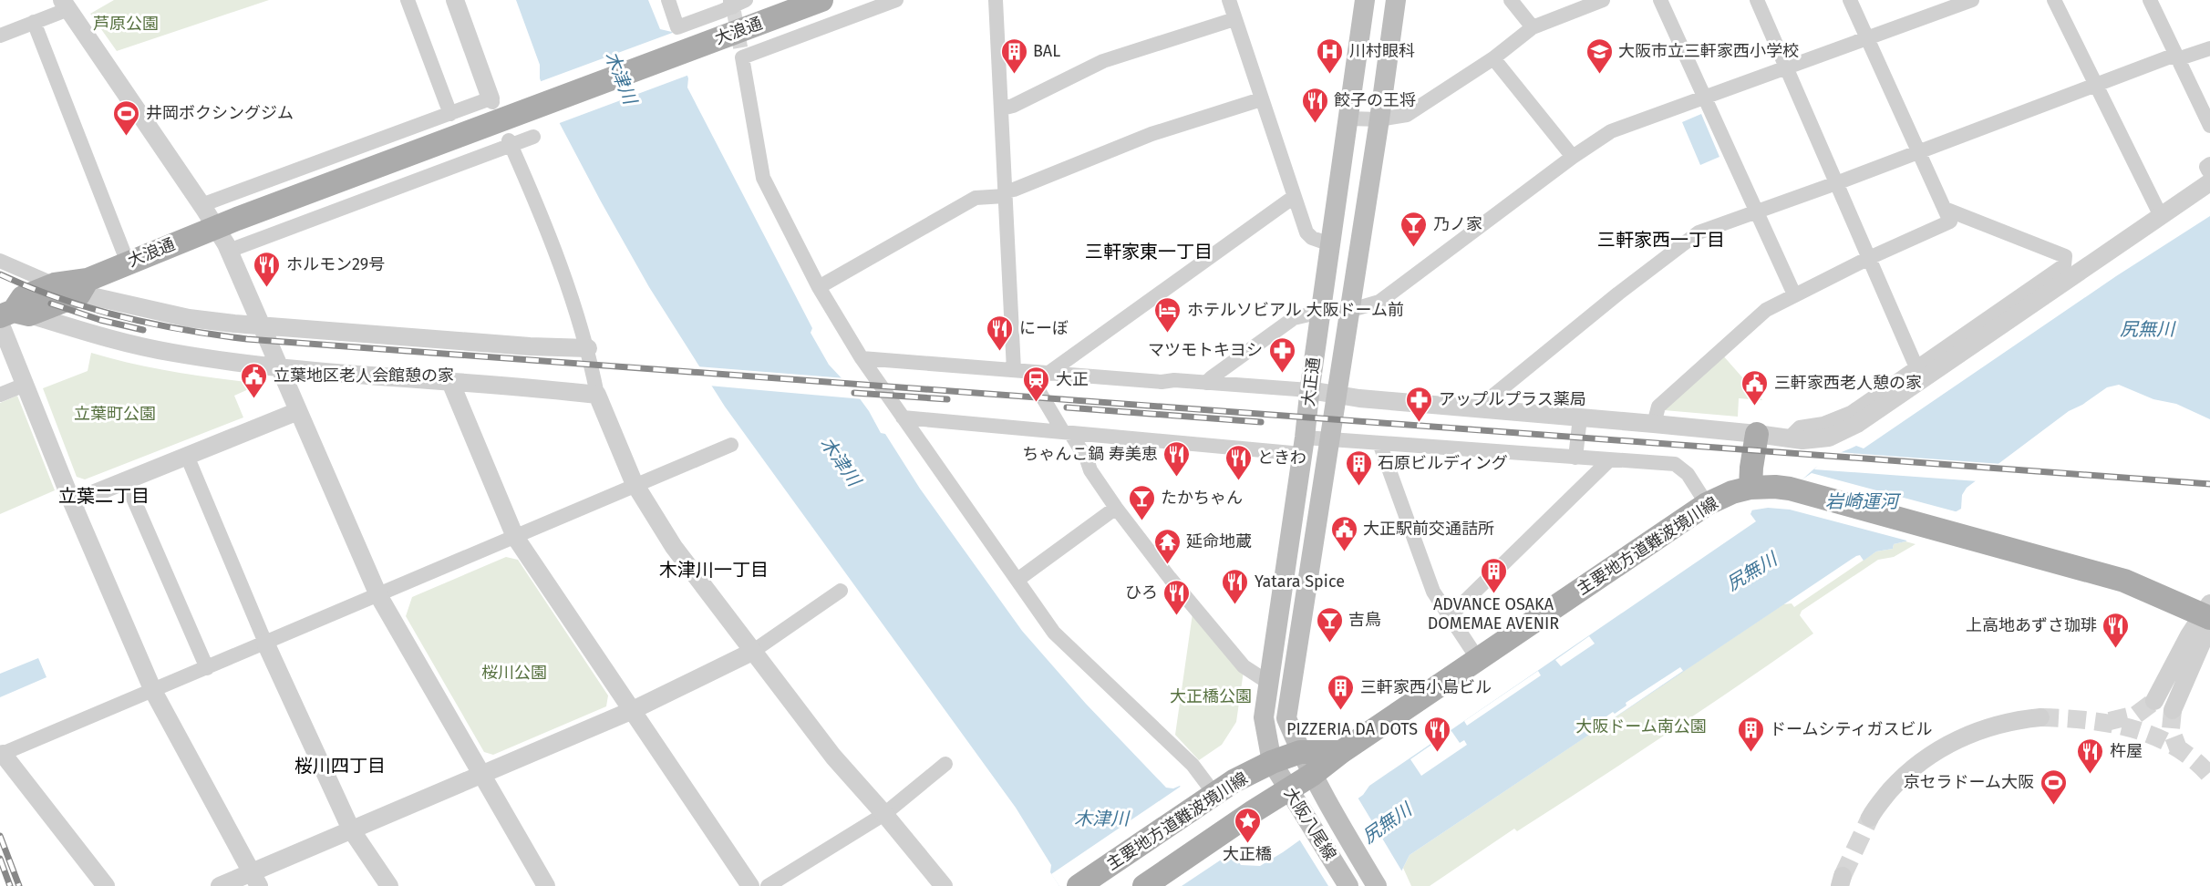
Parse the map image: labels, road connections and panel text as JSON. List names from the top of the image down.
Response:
{
  "streets": {
    "main road": [
      "大浪通",
      "大正通",
      "主要地方道難波境川線",
      "大阪八尾線"
    ]
  },
  "crossings": [
    ["大正通", "主要地方道難波境川線"],
    ["大正通", "大阪八尾線"],
    ["主要地方道難波境川線", "大阪八尾線"]
  ],
  "districts": [
    "三軒家西一丁目",
    "三軒家東一丁目",
    "立葉二丁目",
    "木津川一丁目",
    "桜川四丁目"
  ],
  "water": ["木津川", "尻無川", "岩崎運河"],
  "parks": [
    "芦原公園",
    "立葉町公園",
    "桜川公園",
    "大正橋公園",
    "大阪ドーム南公園"
  ],
  "places": {
    "building": [
      "BAL",
      "石原ビルディング",
      "ADVANCE OSAKA DOMEMAE AVENIR",
      "三軒家西小島ビル",
      "ドームシティガスビル"
    ],
    "hospital": ["川村眼科"],
    "school or university": ["大阪市立三軒家西小学校"],
    "restaurant": [
      "餃子の王将",
      "ホルモン29号",
      "にーぼ",
      "ちゃんこ鍋 寿美恵",
      "ときわ",
      "Yatara Spice",
      "ひろ",
      "上高地あずさ珈琲",
      "PIZZERIA DA DOTS",
      "杵屋"
    ],
    "sports": ["井岡ボクシングジム", "京セラドーム大阪"],
    "bar": ["乃ノ家", "たかちゃん", "吉鳥"],
    "hotel": ["ホテルソビアル 大阪ドーム前"],
    "pharmacy": ["マツモトキヨシ", "アップルプラス薬局"],
    "public building": ["立葉地区老人会館憩の家", "三軒家西老人憩の家", "大正駅前交通詰所"],
    "station": ["大正"],
    "temple": ["延命地蔵"],
    "place": ["大正橋"]
  }
}
